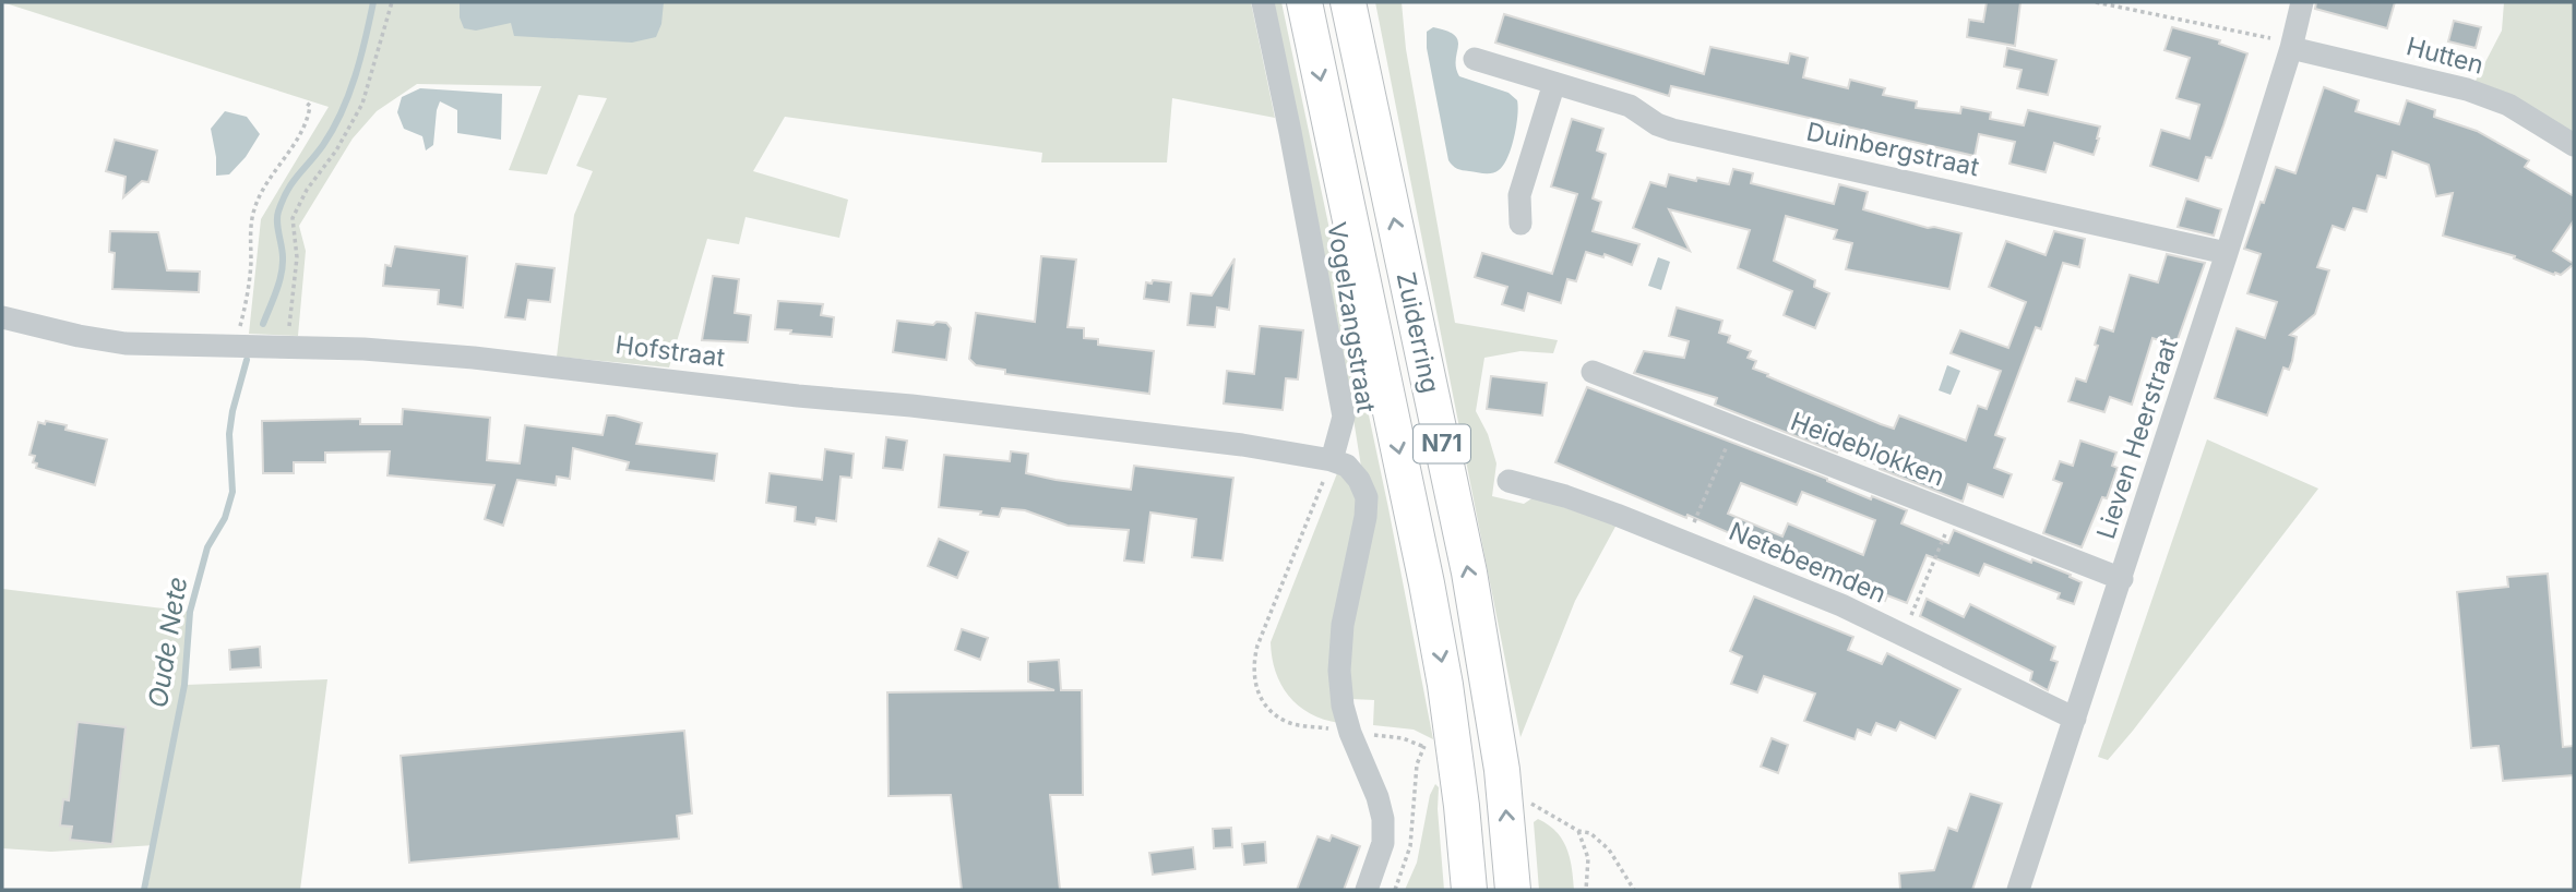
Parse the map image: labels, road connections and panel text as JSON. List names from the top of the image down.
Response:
{
  "streets": {
    "highway": ["Zuiderring", "N71"],
    "street": [
      "Hutten",
      "Duinbergstraat",
      "Vogelzangstraat",
      "Hofstraat",
      "Lieven Heerstraat",
      "Heideblokken",
      "Netebeemden"
    ]
  },
  "crossings": [
    ["Hutten", "Lieven Heerstraat"],
    ["Duinbergstraat", "Lieven Heerstraat"],
    ["Vogelzangstraat", "Hofstraat"],
    ["Lieven Heerstraat", "Heideblokken"],
    ["Lieven Heerstraat", "Netebeemden"]
  ],
  "water": ["Oude Nete"]
}
